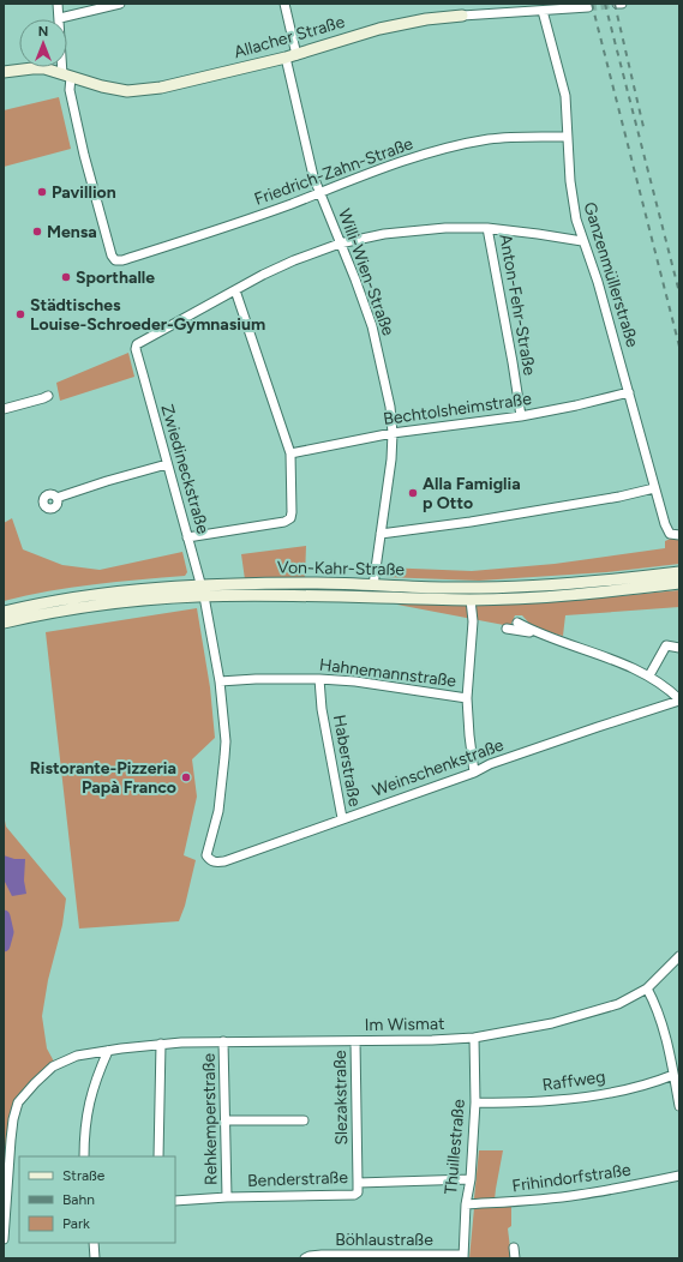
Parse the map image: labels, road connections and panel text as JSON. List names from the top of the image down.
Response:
{
  "streets": {
    "main road": ["Allacher Straße", "Von-Kahr-Straße"],
    "street": [
      "Friedrich-Zahn-Straße",
      "Willi-Wien-Straße",
      "Ganzenmüllerstraße",
      "Anton-Fehr-Straße",
      "Bechtolsheimstraße",
      "Zwiedineckstraße",
      "Hahnemannstraße",
      "Haberstraße",
      "Weinschenkstraße",
      "Im Wismat",
      "Raffweg",
      "Slezakstraße",
      "Rehkemperstraße",
      "Thuillestraße",
      "Frihindorfstraße",
      "Benderstraße",
      "Böhlaustraße"
    ]
  },
  "crossings": [
    ["Allacher Straße", "Friedrich-Zahn-Straße"],
    ["Allacher Straße", "Willi-Wien-Straße"],
    ["Allacher Straße", "Ganzenmüllerstraße"],
    ["Friedrich-Zahn-Straße", "Willi-Wien-Straße"],
    ["Friedrich-Zahn-Straße", "Ganzenmüllerstraße"],
    ["Willi-Wien-Straße", "Bechtolsheimstraße"],
    ["Willi-Wien-Straße", "Von-Kahr-Straße"],
    ["Ganzenmüllerstraße", "Bechtolsheimstraße"],
    ["Anton-Fehr-Straße", "Bechtolsheimstraße"],
    ["Zwiedineckstraße", "Von-Kahr-Straße"],
    ["Zwiedineckstraße", "Hahnemannstraße"],
    ["Zwiedineckstraße", "Weinschenkstraße"],
    ["Hahnemannstraße", "Haberstraße"],
    ["Haberstraße", "Weinschenkstraße"],
    ["Im Wismat", "Slezakstraße"],
    ["Im Wismat", "Rehkemperstraße"],
    ["Im Wismat", "Thuillestraße"],
    ["Raffweg", "Thuillestraße"],
    ["Slezakstraße", "Benderstraße"],
    ["Rehkemperstraße", "Benderstraße"],
    ["Thuillestraße", "Frihindorfstraße"],
    ["Thuillestraße", "Benderstraße"],
    ["Thuillestraße", "Böhlaustraße"]
  ],
  "places": [
    "Pavillion",
    "Mensa",
    "Sporthalle",
    "Städtisches Louise-Schroeder-Gymnasium",
    "Alla Famiglia p Otto",
    "Ristorante-Pizzeria Papà Franco"
  ],
  "legend": ["Straße", "Bahn", "Park"],
  "north": "top"
}
